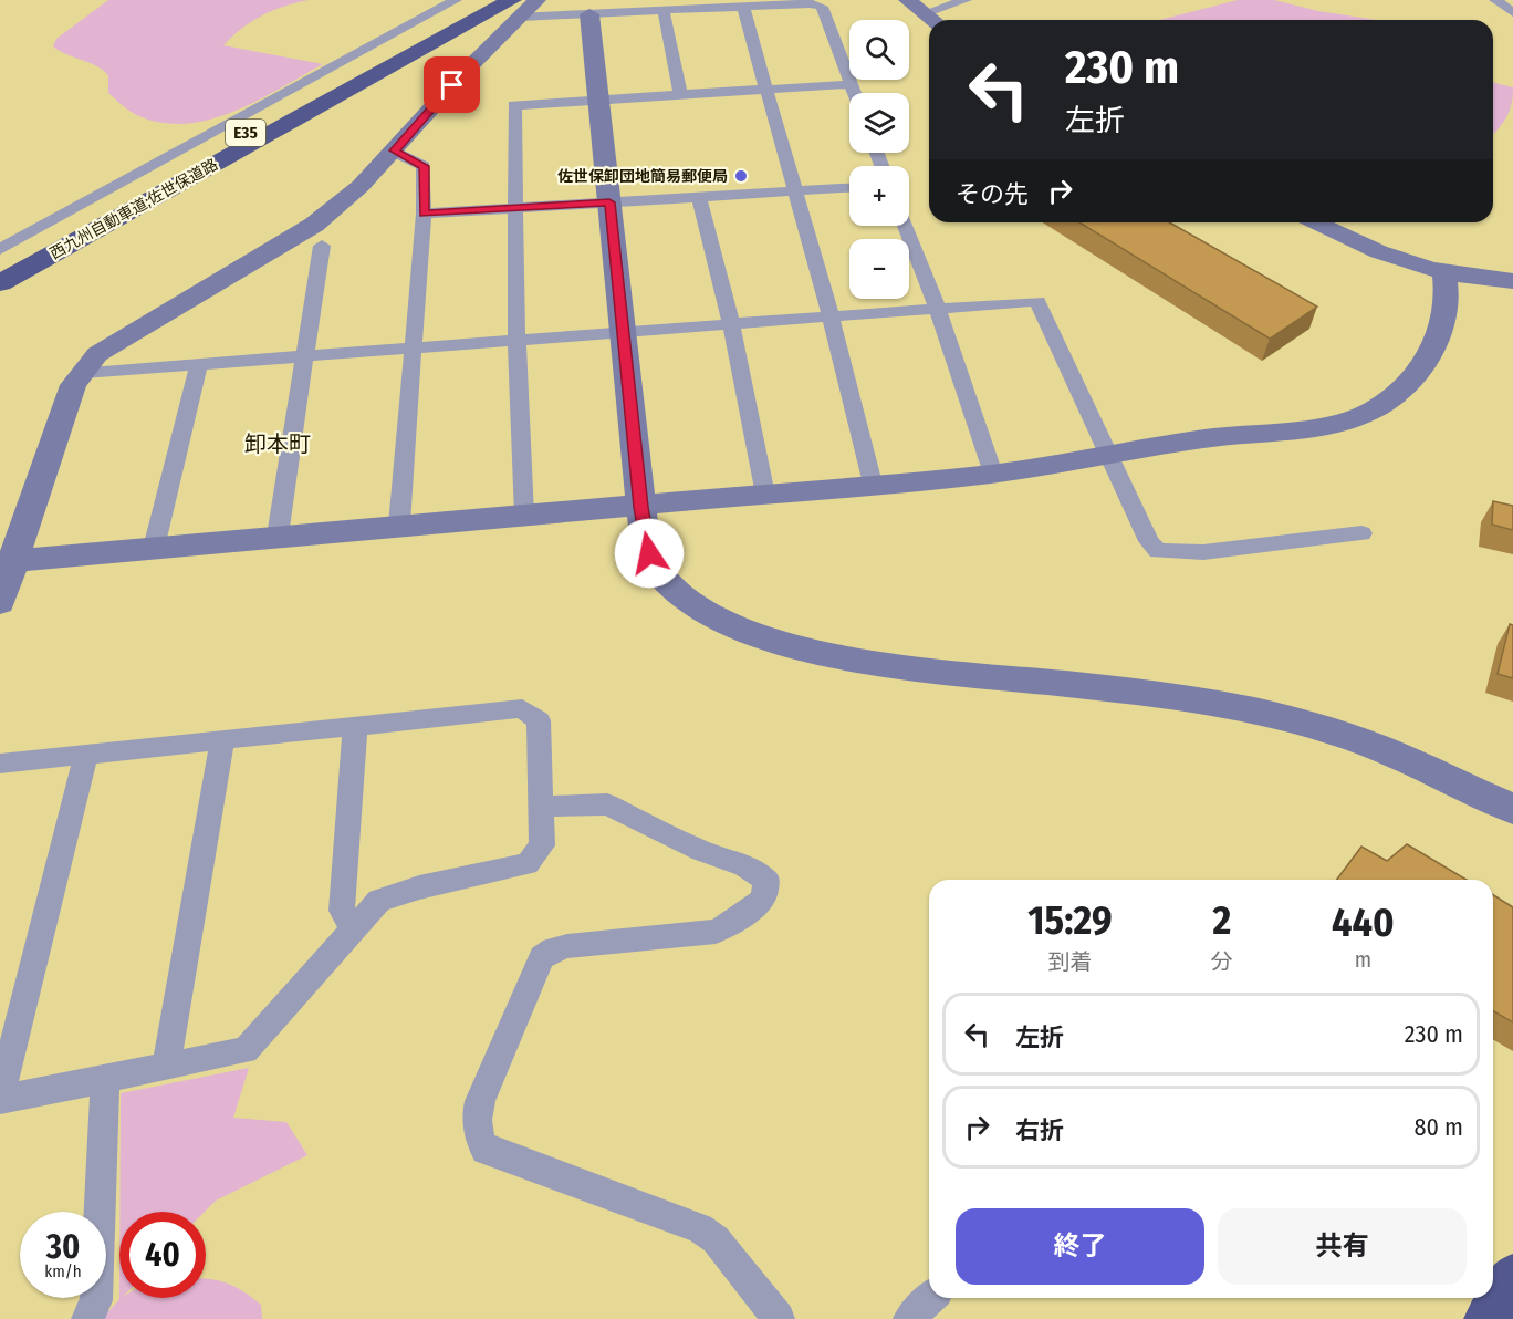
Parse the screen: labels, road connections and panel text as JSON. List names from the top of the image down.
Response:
{
  "streets": {
    "highway": ["E35", "西九州自動車道;佐世保道路"]
  },
  "districts": ["卸本町"],
  "places": ["佐世保卸団地簡易郵便局"],
  "page": {
    "map_buttons": ["+", "−"],
    "turn": ["230 m", "左折"],
    "then": "その先",
    "eta": [
      "15:29",
      "到着",
      "2",
      "分",
      "440",
      "m"
    ],
    "list": [
      {
        "name": "左折",
        "value": "230 m"
      },
      {
        "name": "右折",
        "value": "80 m"
      }
    ],
    "buttons": ["終了", "共有"],
    "speed": "30 km/h",
    "limit": "40"
  }
}
